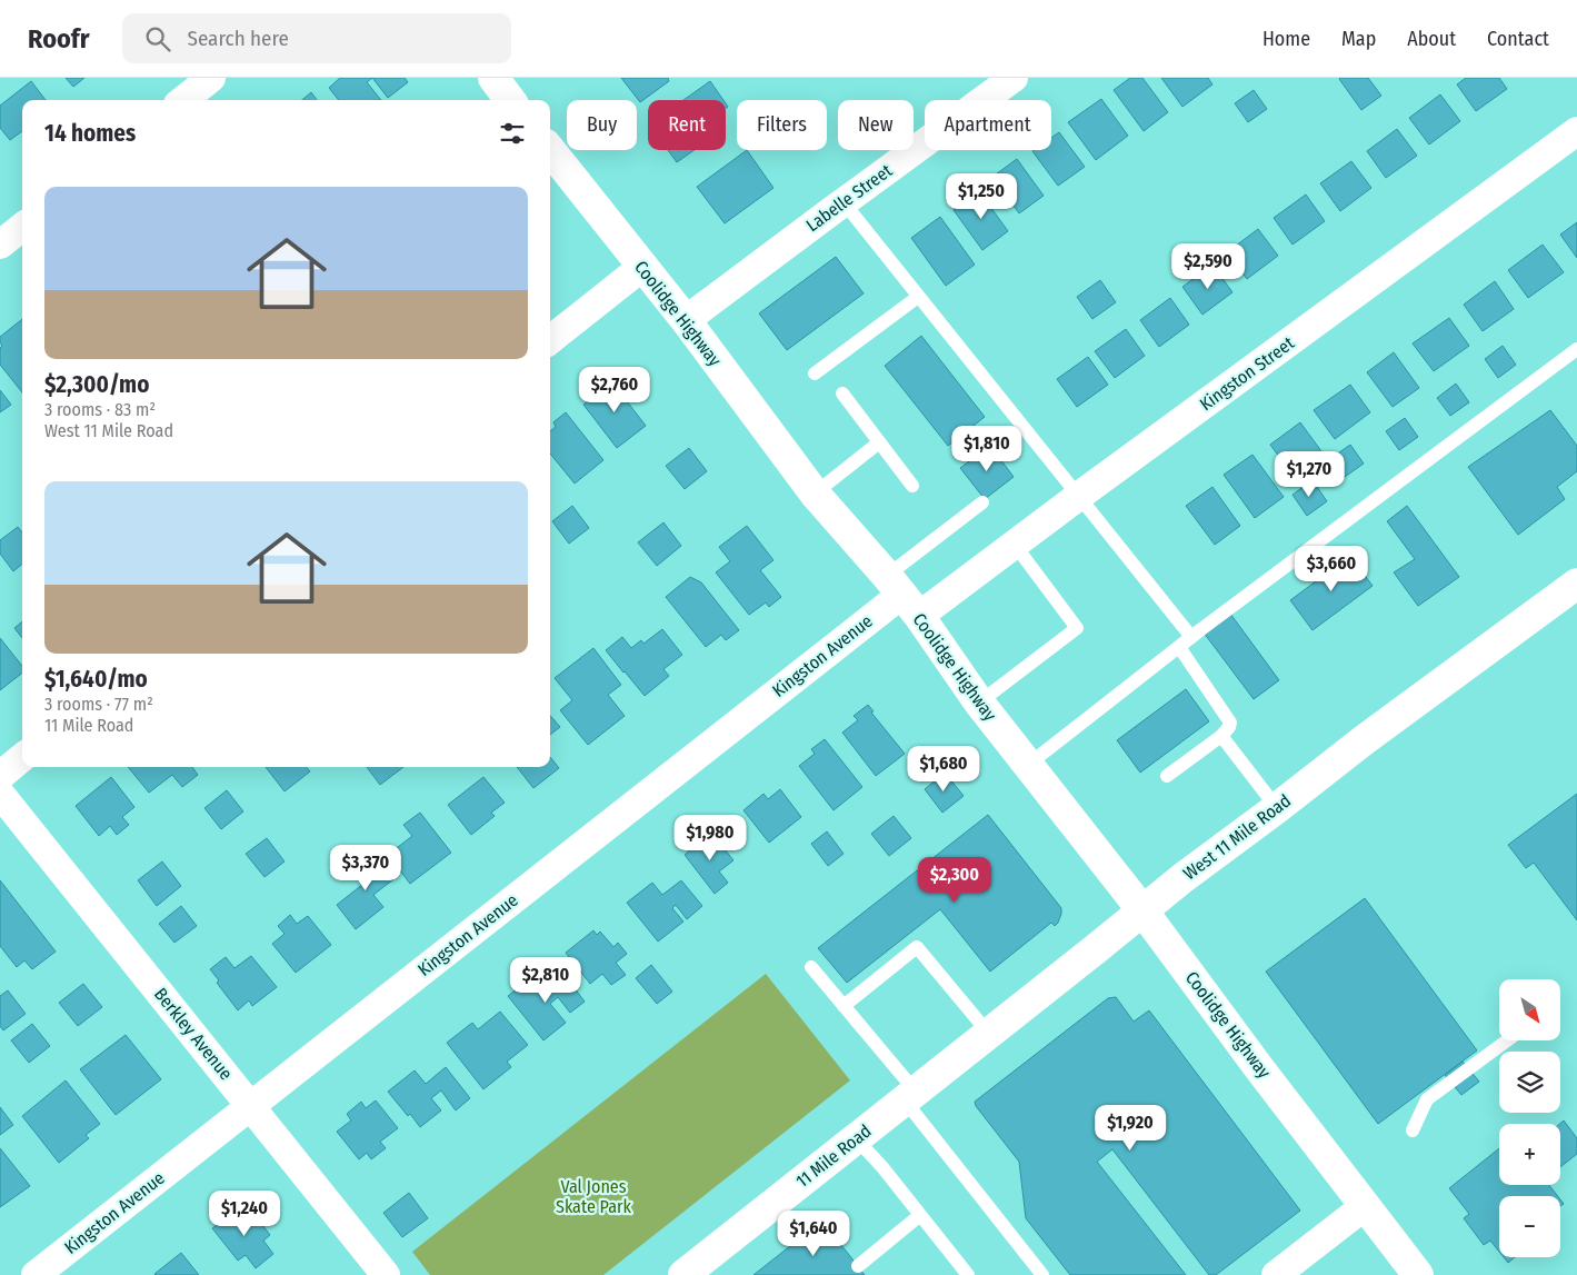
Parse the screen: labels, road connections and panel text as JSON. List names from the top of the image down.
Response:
{
  "streets": {
    "main road": ["Coolidge Highway", "West 11 Mile Road", "11 Mile Road"],
    "street": [
      "Labelle Street",
      "Kingston Street",
      "Kingston Avenue",
      "Berkley Avenue"
    ]
  },
  "crossings": [
    ["Labelle Street", "Coolidge Highway"],
    ["Coolidge Highway", "Kingston Street"],
    ["Coolidge Highway", "Kingston Avenue"],
    ["Coolidge Highway", "West 11 Mile Road"],
    ["Kingston Street", "Kingston Avenue"],
    ["Kingston Avenue", "Berkley Avenue"],
    ["West 11 Mile Road", "11 Mile Road"]
  ],
  "parks": ["Val Jones Skate Park"],
  "north": "bottom right",
  "page": {
    "header": "Roofr",
    "search": "Search here",
    "nav": [
      "Home",
      "Map",
      "About",
      "Contact"
    ],
    "chip": [
      "Buy",
      "Rent",
      "Filters",
      "New",
      "Apartment"
    ],
    "heading": "14 homes",
    "list": [
      {
        "name": "$2,300/mo",
        "note": "3 rooms · 83 m² · West 11 Mile Road"
      },
      {
        "name": "$1,640/mo",
        "note": "3 rooms · 77 m² · 11 Mile Road"
      }
    ],
    "price": [
      "$1,250",
      "$2,590",
      "$2,760",
      "$1,810",
      "$1,270",
      "$3,660",
      "$1,680",
      "$1,980",
      "$3,370",
      "$2,300",
      "$2,810",
      "$1,920",
      "$1,240",
      "$1,640"
    ],
    "map_buttons": ["+", "−"]
  }
}
